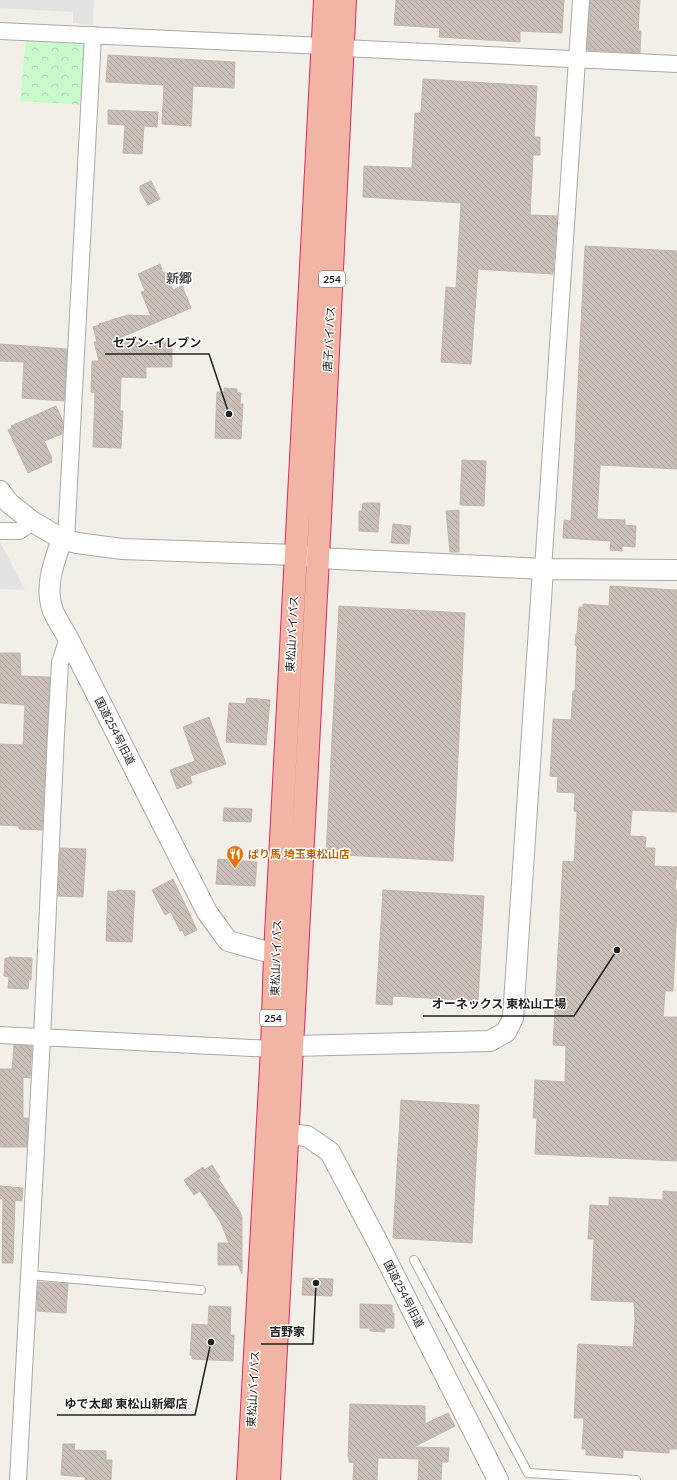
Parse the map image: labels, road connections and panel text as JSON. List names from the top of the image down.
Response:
{
  "streets": {
    "highway": ["254", "唐子バイパス", "東松山バイパス"],
    "street": ["国道254号旧道"]
  },
  "crossings": [
    ["唐子バイパス", "東松山バイパス"],
    ["東松山バイパス", "国道254号旧道"]
  ],
  "districts": ["新郷"],
  "places": {
    "other": [
      "セブン-イレブン",
      "オーネックス 東松山工場",
      "吉野家",
      "ゆで太郎 東松山新郷店"
    ],
    "restaurant": ["ばり馬 埼玉東松山店"]
  }
}
